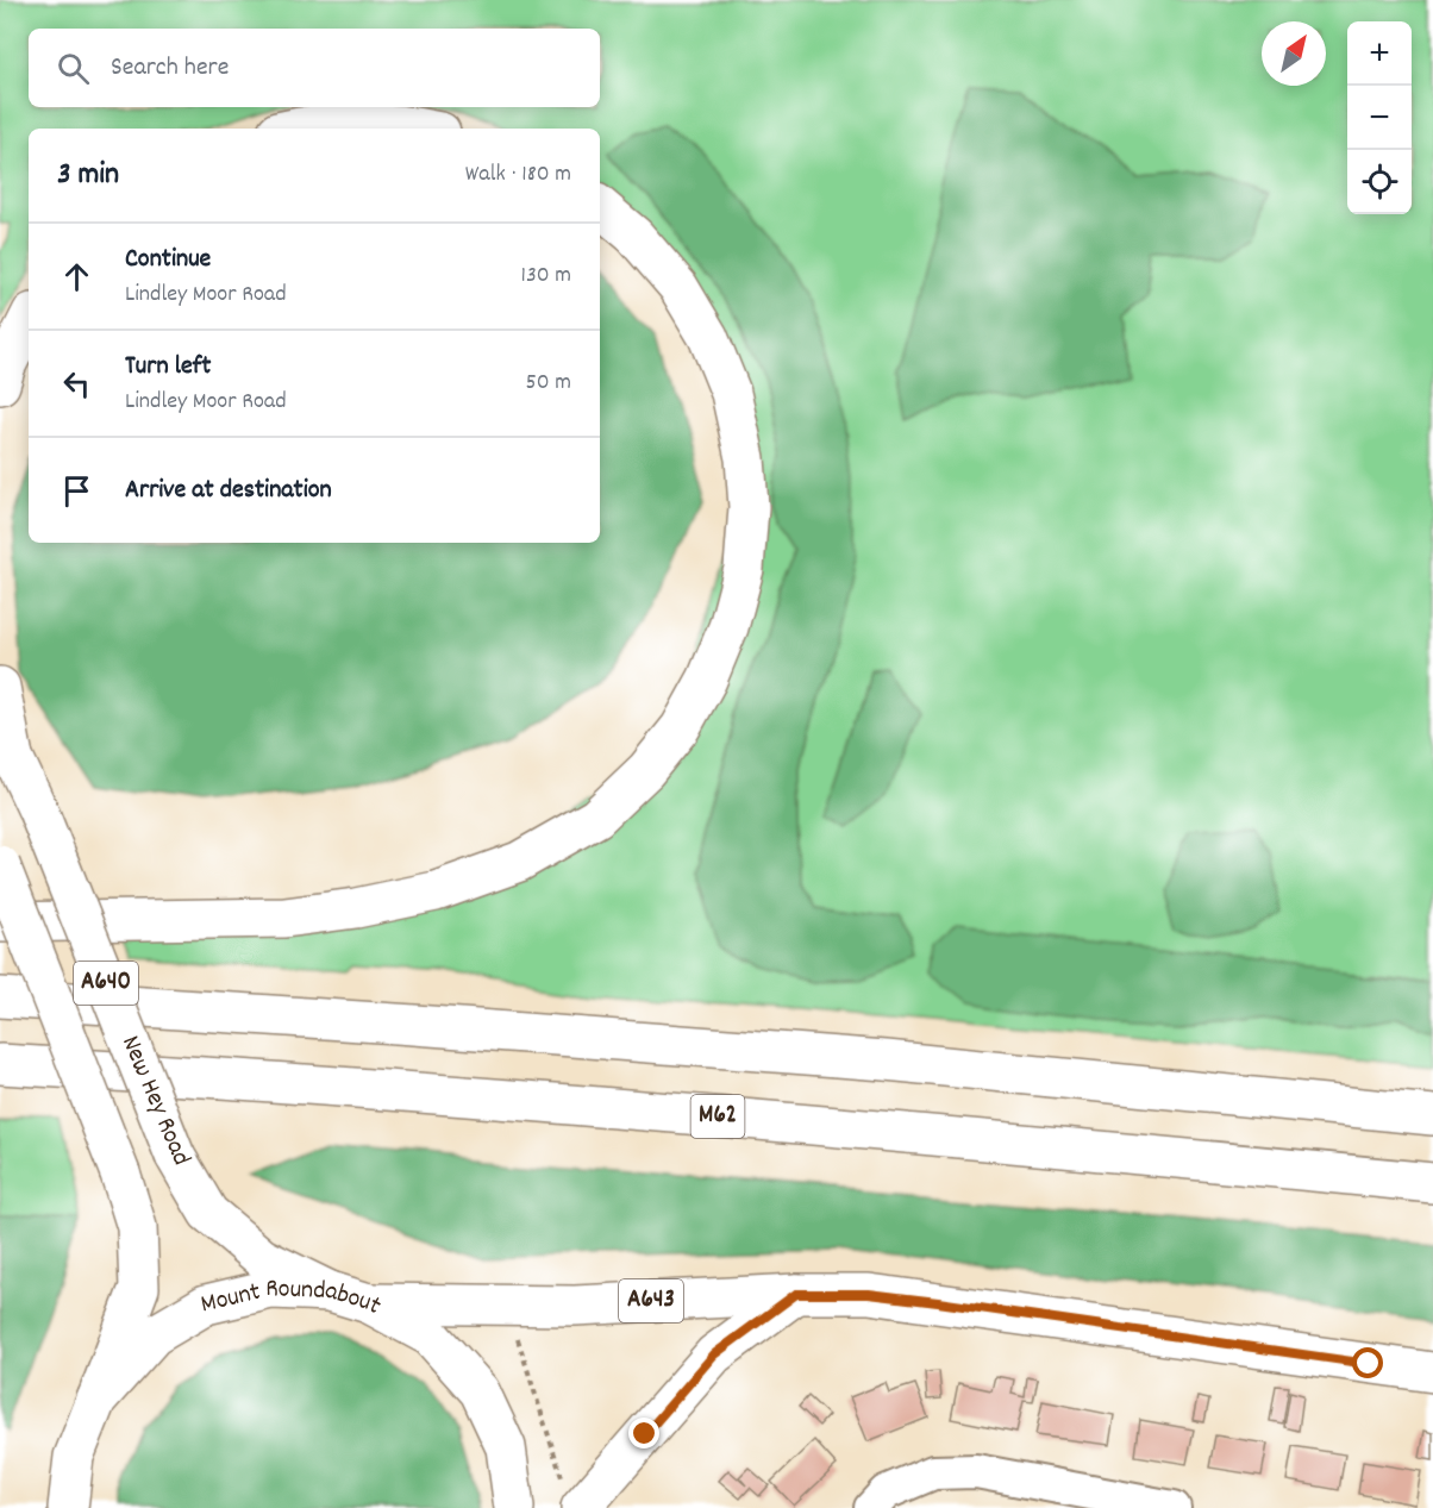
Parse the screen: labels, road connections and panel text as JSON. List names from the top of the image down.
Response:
{
  "streets": {
    "main road": [
      "A640",
      "New Hey Road",
      "M62",
      "A643",
      "Mount Roundabout"
    ]
  },
  "crossings": [
    ["A640", "Mount Roundabout"],
    ["New Hey Road", "Mount Roundabout"],
    ["A643", "Mount Roundabout"]
  ],
  "north": "top right",
  "page": {
    "map_buttons": ["+", "−"],
    "search": "Search here",
    "heading": ["3 min", "Walk · 180 m"],
    "list": [
      ["Continue", "Lindley Moor Road", "130 m"],
      ["Turn left", "Lindley Moor Road", "50 m"],
      "Arrive at destination"
    ]
  }
}
